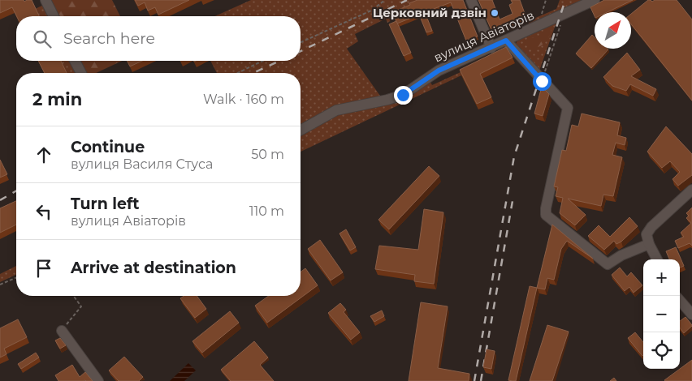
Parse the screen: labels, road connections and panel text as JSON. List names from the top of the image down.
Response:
{
  "streets": {
    "street": ["вулиця Авіаторів"]
  },
  "places": ["Церковний дзвін"],
  "north": "top right",
  "page": {
    "search": "Search here",
    "heading": ["2 min", "Walk · 160 m"],
    "list": [
      ["Continue", "вулиця Василя Стуса", "50 m"],
      ["Turn left", "вулиця Авіаторів", "110 m"],
      "Arrive at destination"
    ],
    "map_buttons": ["+", "−"]
  }
}
